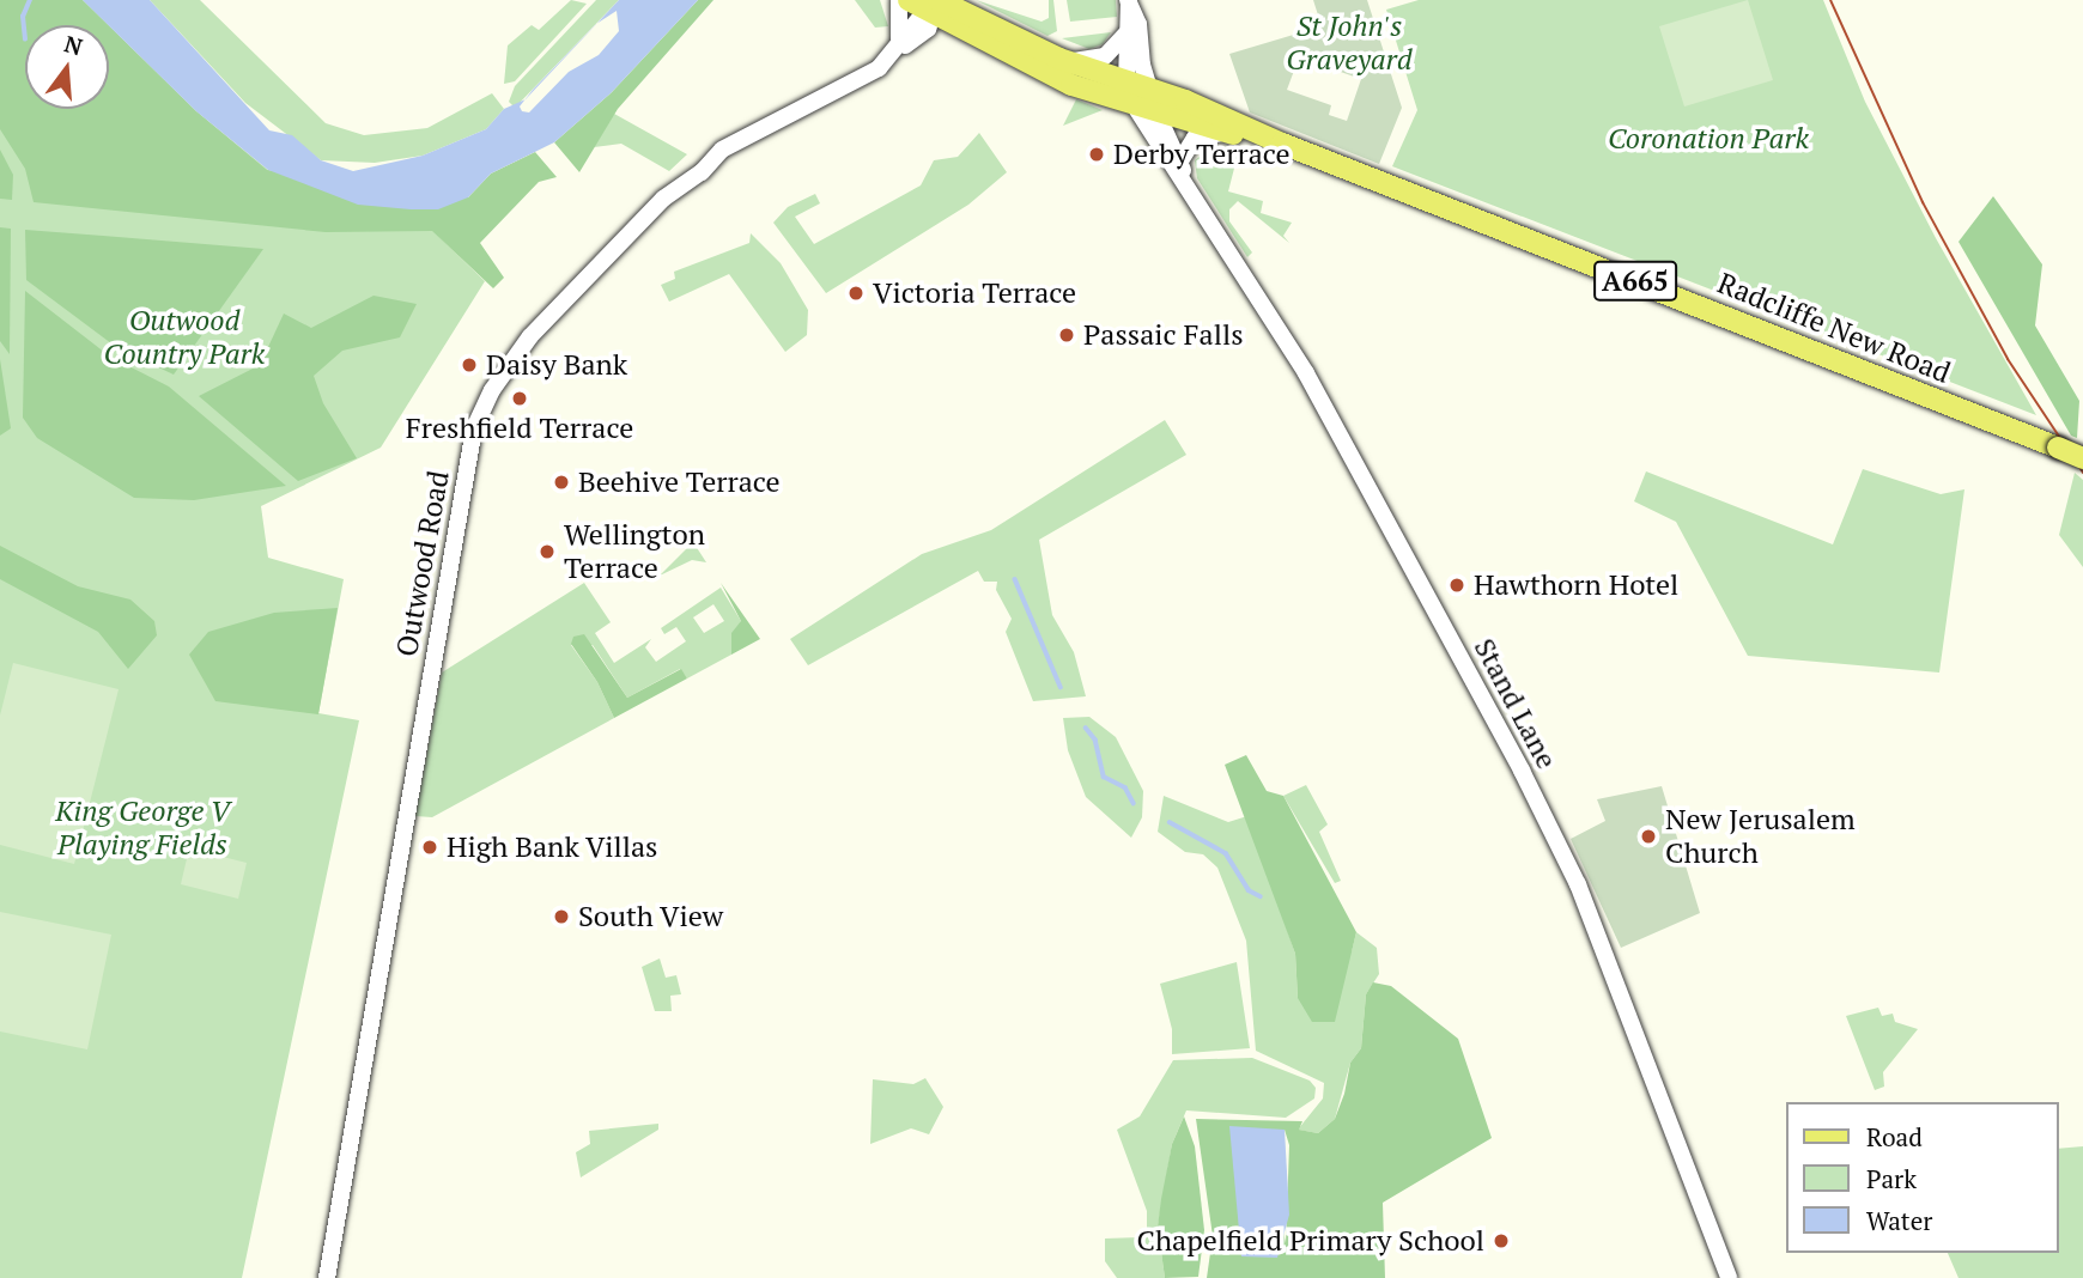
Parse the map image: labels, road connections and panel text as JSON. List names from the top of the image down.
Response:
{
  "streets": {
    "main road": ["A665", "Radcliffe New Road"],
    "street": ["Outwood Road", "Stand Lane"]
  },
  "crossings": [
    ["A665", "Radcliffe New Road"],
    ["A665", "Outwood Road"],
    ["A665", "Stand Lane"],
    ["Radcliffe New Road", "Stand Lane"]
  ],
  "parks": [
    "St John's Graveyard",
    "Coronation Park",
    "Outwood Country Park",
    "King George V Playing Fields"
  ],
  "places": [
    "Derby Terrace",
    "Victoria Terrace",
    "Passaic Falls",
    "Daisy Bank",
    "Freshfield Terrace",
    "Beehive Terrace",
    "Wellington Terrace",
    "Hawthorn Hotel",
    "New Jerusalem Church",
    "High Bank Villas",
    "South View",
    "Chapelfield Primary School"
  ],
  "legend": ["Road", "Park", "Water"],
  "north": "top"
}
